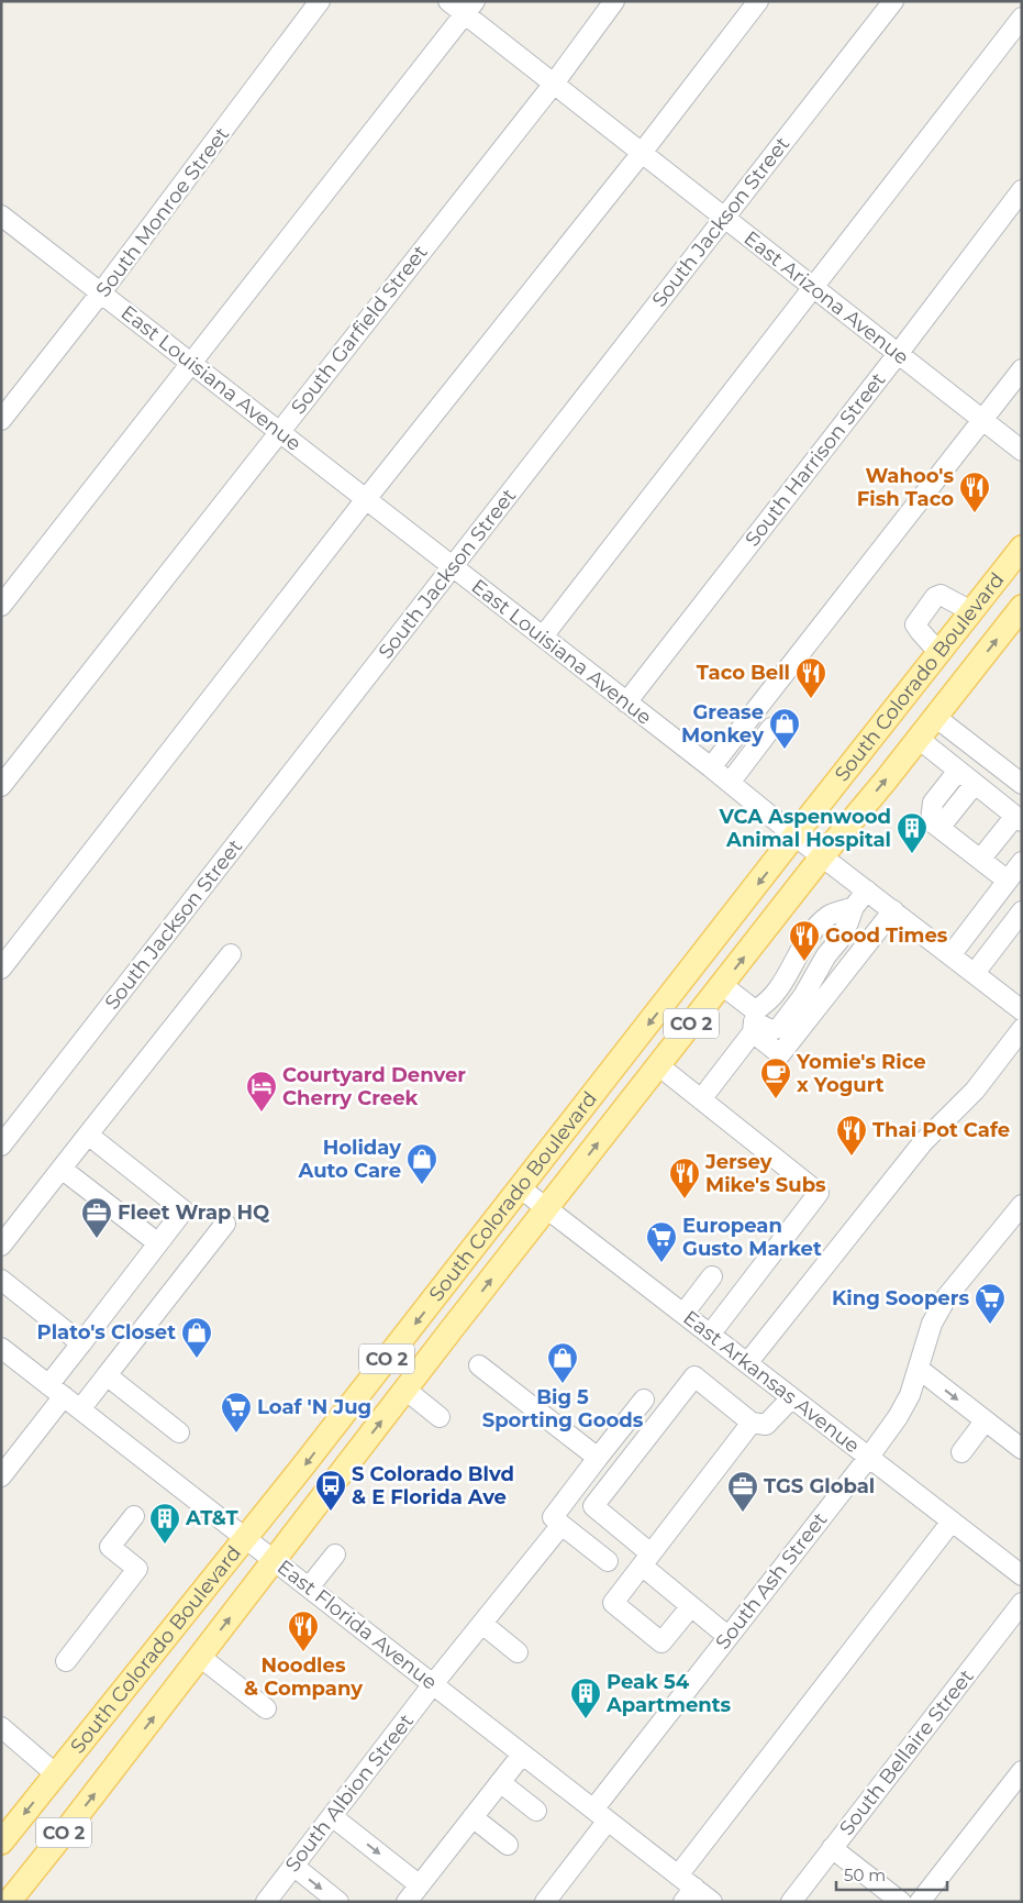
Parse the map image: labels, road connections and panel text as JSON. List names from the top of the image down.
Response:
{
  "streets": {
    "main road": ["South Colorado Boulevard", "CO 2"],
    "street": [
      "South Monroe Street",
      "South Jackson Street",
      "East Arizona Avenue",
      "South Garfield Street",
      "East Louisiana Avenue",
      "South Harrison Street",
      "East Arkansas Avenue",
      "South Ash Street",
      "East Florida Avenue",
      "South Bellaire Street",
      "South Albion Street"
    ]
  },
  "crossings": [
    ["South Monroe Street", "East Louisiana Avenue"],
    ["South Jackson Street", "East Arizona Avenue"],
    ["South Jackson Street", "East Louisiana Avenue"],
    ["East Arizona Avenue", "South Garfield Street"],
    ["East Arizona Avenue", "South Harrison Street"],
    ["South Garfield Street", "East Louisiana Avenue"],
    ["East Louisiana Avenue", "South Harrison Street"],
    ["East Louisiana Avenue", "South Colorado Boulevard"],
    ["South Colorado Boulevard", "East Arkansas Avenue"],
    ["South Colorado Boulevard", "East Florida Avenue"],
    ["East Arkansas Avenue", "South Ash Street"],
    ["South Ash Street", "East Florida Avenue"],
    ["East Florida Avenue", "South Albion Street"]
  ],
  "places": {
    "restaurant": [
      "Wahoo's Fish Taco",
      "Taco Bell",
      "Good Times",
      "Thai Pot Cafe",
      "Jersey Mike's Subs",
      "Noodles & Company"
    ],
    "shop": [
      "Grease Monkey",
      "Holiday Auto Care",
      "Plato's Closet",
      "Big 5 Sporting Goods"
    ],
    "building": ["VCA Aspenwood Animal Hospital", "AT&T", "Peak 54 Apartments"],
    "cafe": ["Yomie's Rice x Yogurt"],
    "hotel": ["Courtyard Denver Cherry Creek"],
    "office": ["Fleet Wrap HQ", "TGS Global"],
    "supermarket": ["European Gusto Market", "King Soopers", "Loaf 'N Jug"],
    "bus stop": ["S Colorado Blvd & E Florida Ave"]
  },
  "scale_bar": "50 m"
}
